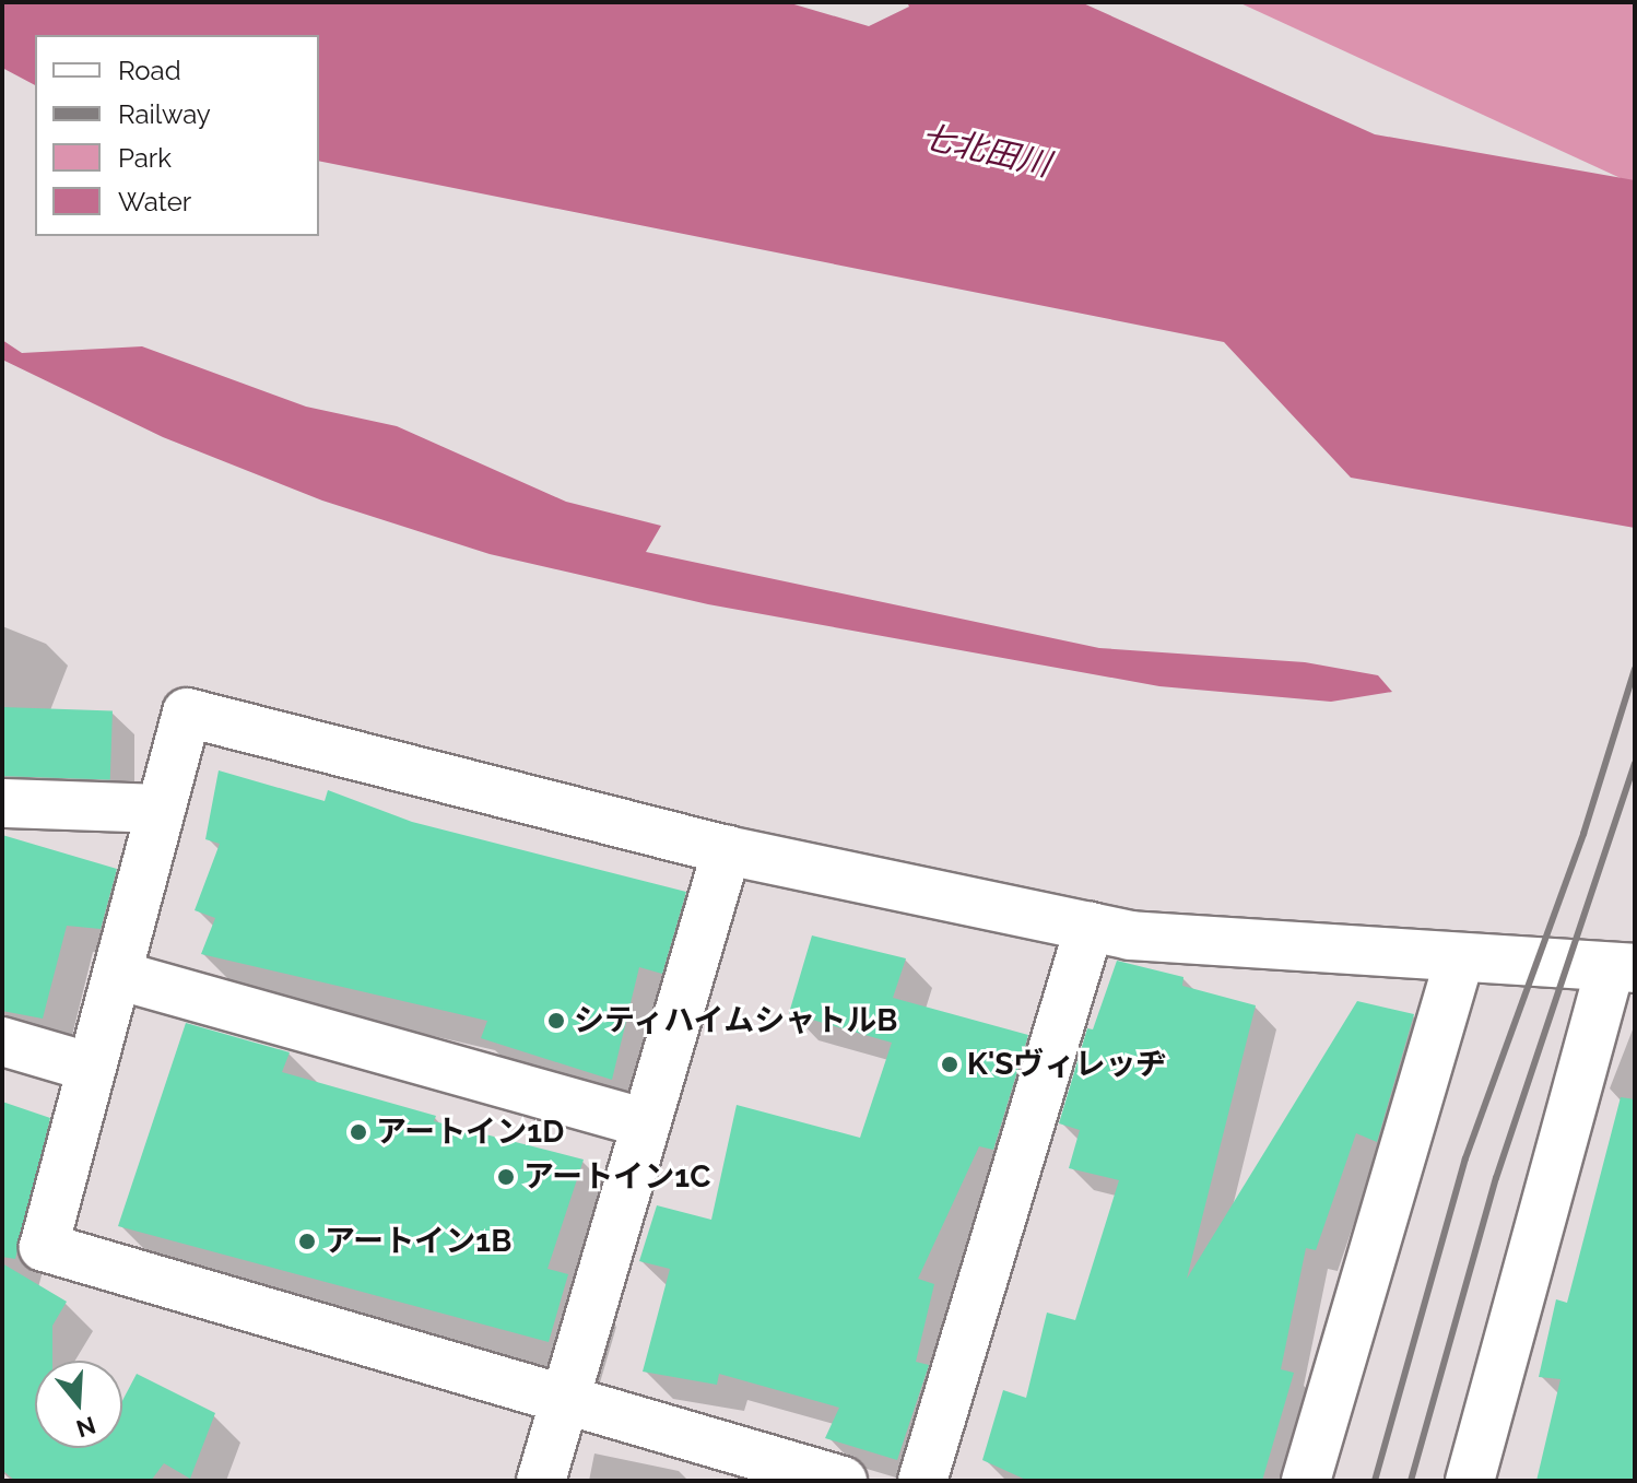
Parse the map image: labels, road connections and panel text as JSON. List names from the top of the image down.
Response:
{
  "water": ["七北田川"],
  "places": [
    "シティハイムシャトルB",
    "K'Sヴィレッヂ",
    "アートイン1D",
    "アートイン1C",
    "アートイン1B"
  ],
  "legend": [
    "Road",
    "Railway",
    "Park",
    "Water"
  ],
  "north": "bottom"
}
